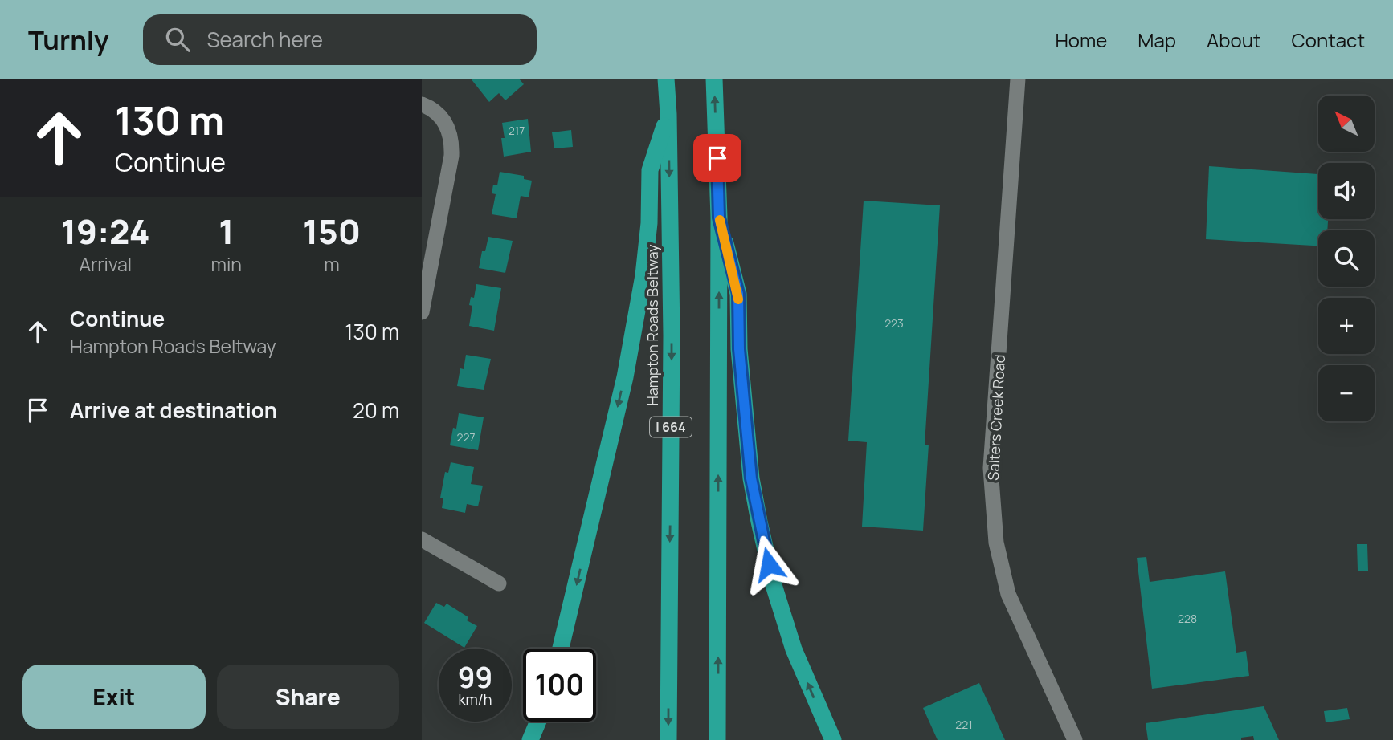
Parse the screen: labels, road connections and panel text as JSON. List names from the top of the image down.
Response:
{
  "streets": {
    "highway": ["Hampton Roads Beltway", "I 664"],
    "street": ["Salters Creek Road"]
  },
  "house_numbers": [
    "217",
    "223",
    "227",
    "228",
    "221"
  ],
  "north": "top left",
  "page": {
    "header": "Turnly",
    "search": "Search here",
    "nav": [
      "Home",
      "Map",
      "About",
      "Contact"
    ],
    "turn": ["130 m", "Continue"],
    "map_buttons": ["+", "−"],
    "eta": [
      "19:24",
      "Arrival",
      "1",
      "min",
      "150",
      "m"
    ],
    "list": [
      {
        "name": "Continue",
        "note": "Hampton Roads Beltway",
        "value": "130 m"
      },
      {
        "name": "Arrive at destination",
        "value": "20 m"
      }
    ],
    "speed": "99 km/h",
    "limit": "100",
    "buttons": ["Exit", "Share"]
  }
}
